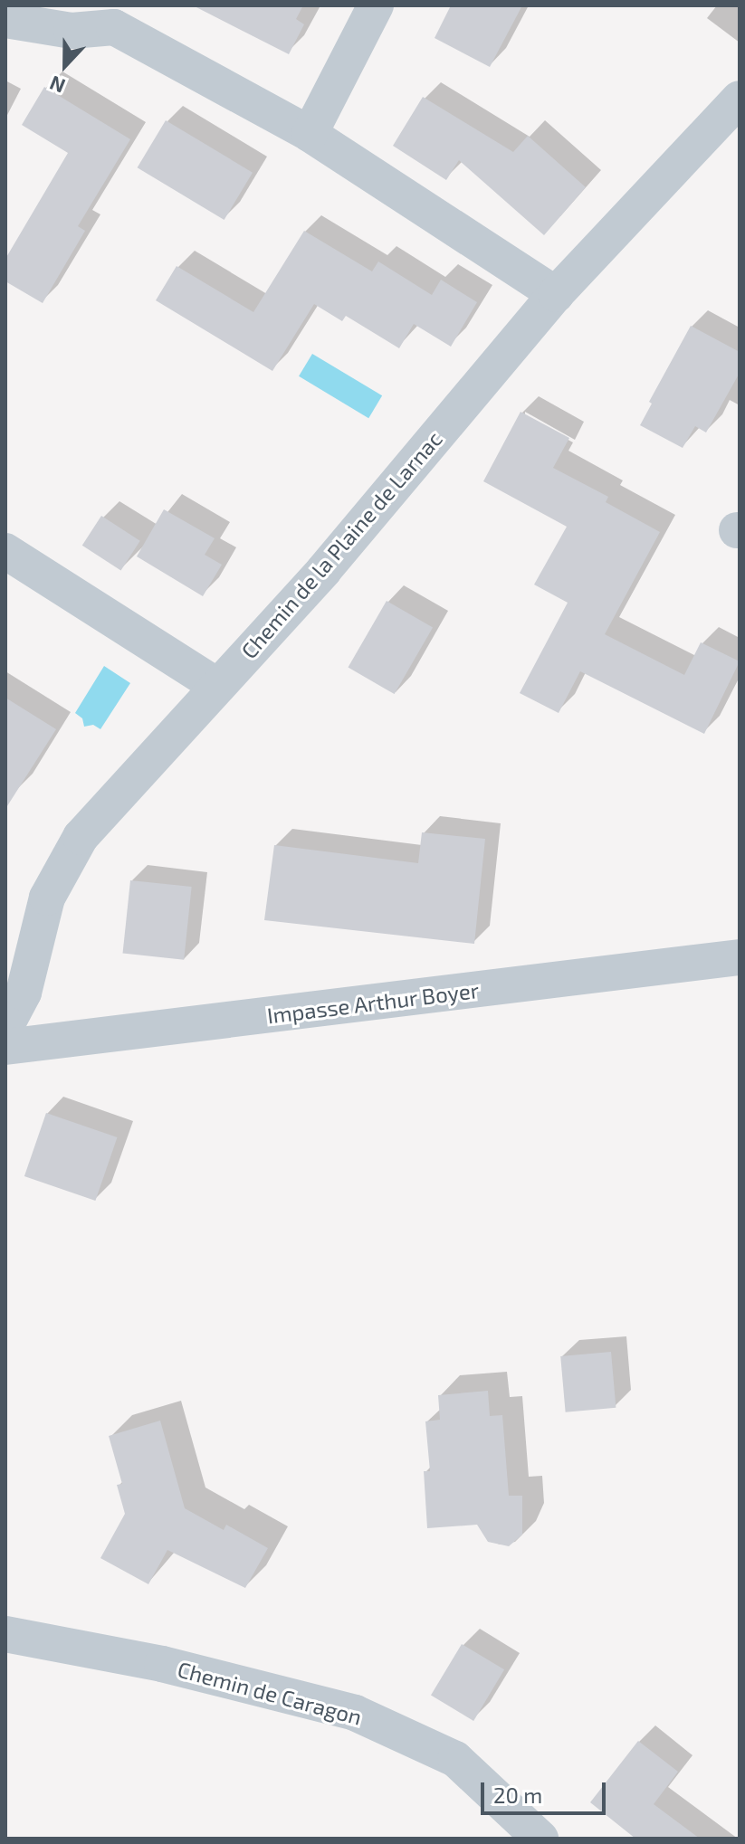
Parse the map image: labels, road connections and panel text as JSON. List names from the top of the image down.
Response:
{
  "streets": {
    "street": ["Chemin de la Plaine de Larnac", "Impasse Arthur Boyer", "Chemin de Caragon"]
  },
  "scale_bar": "20 m",
  "north": "bottom"
}
